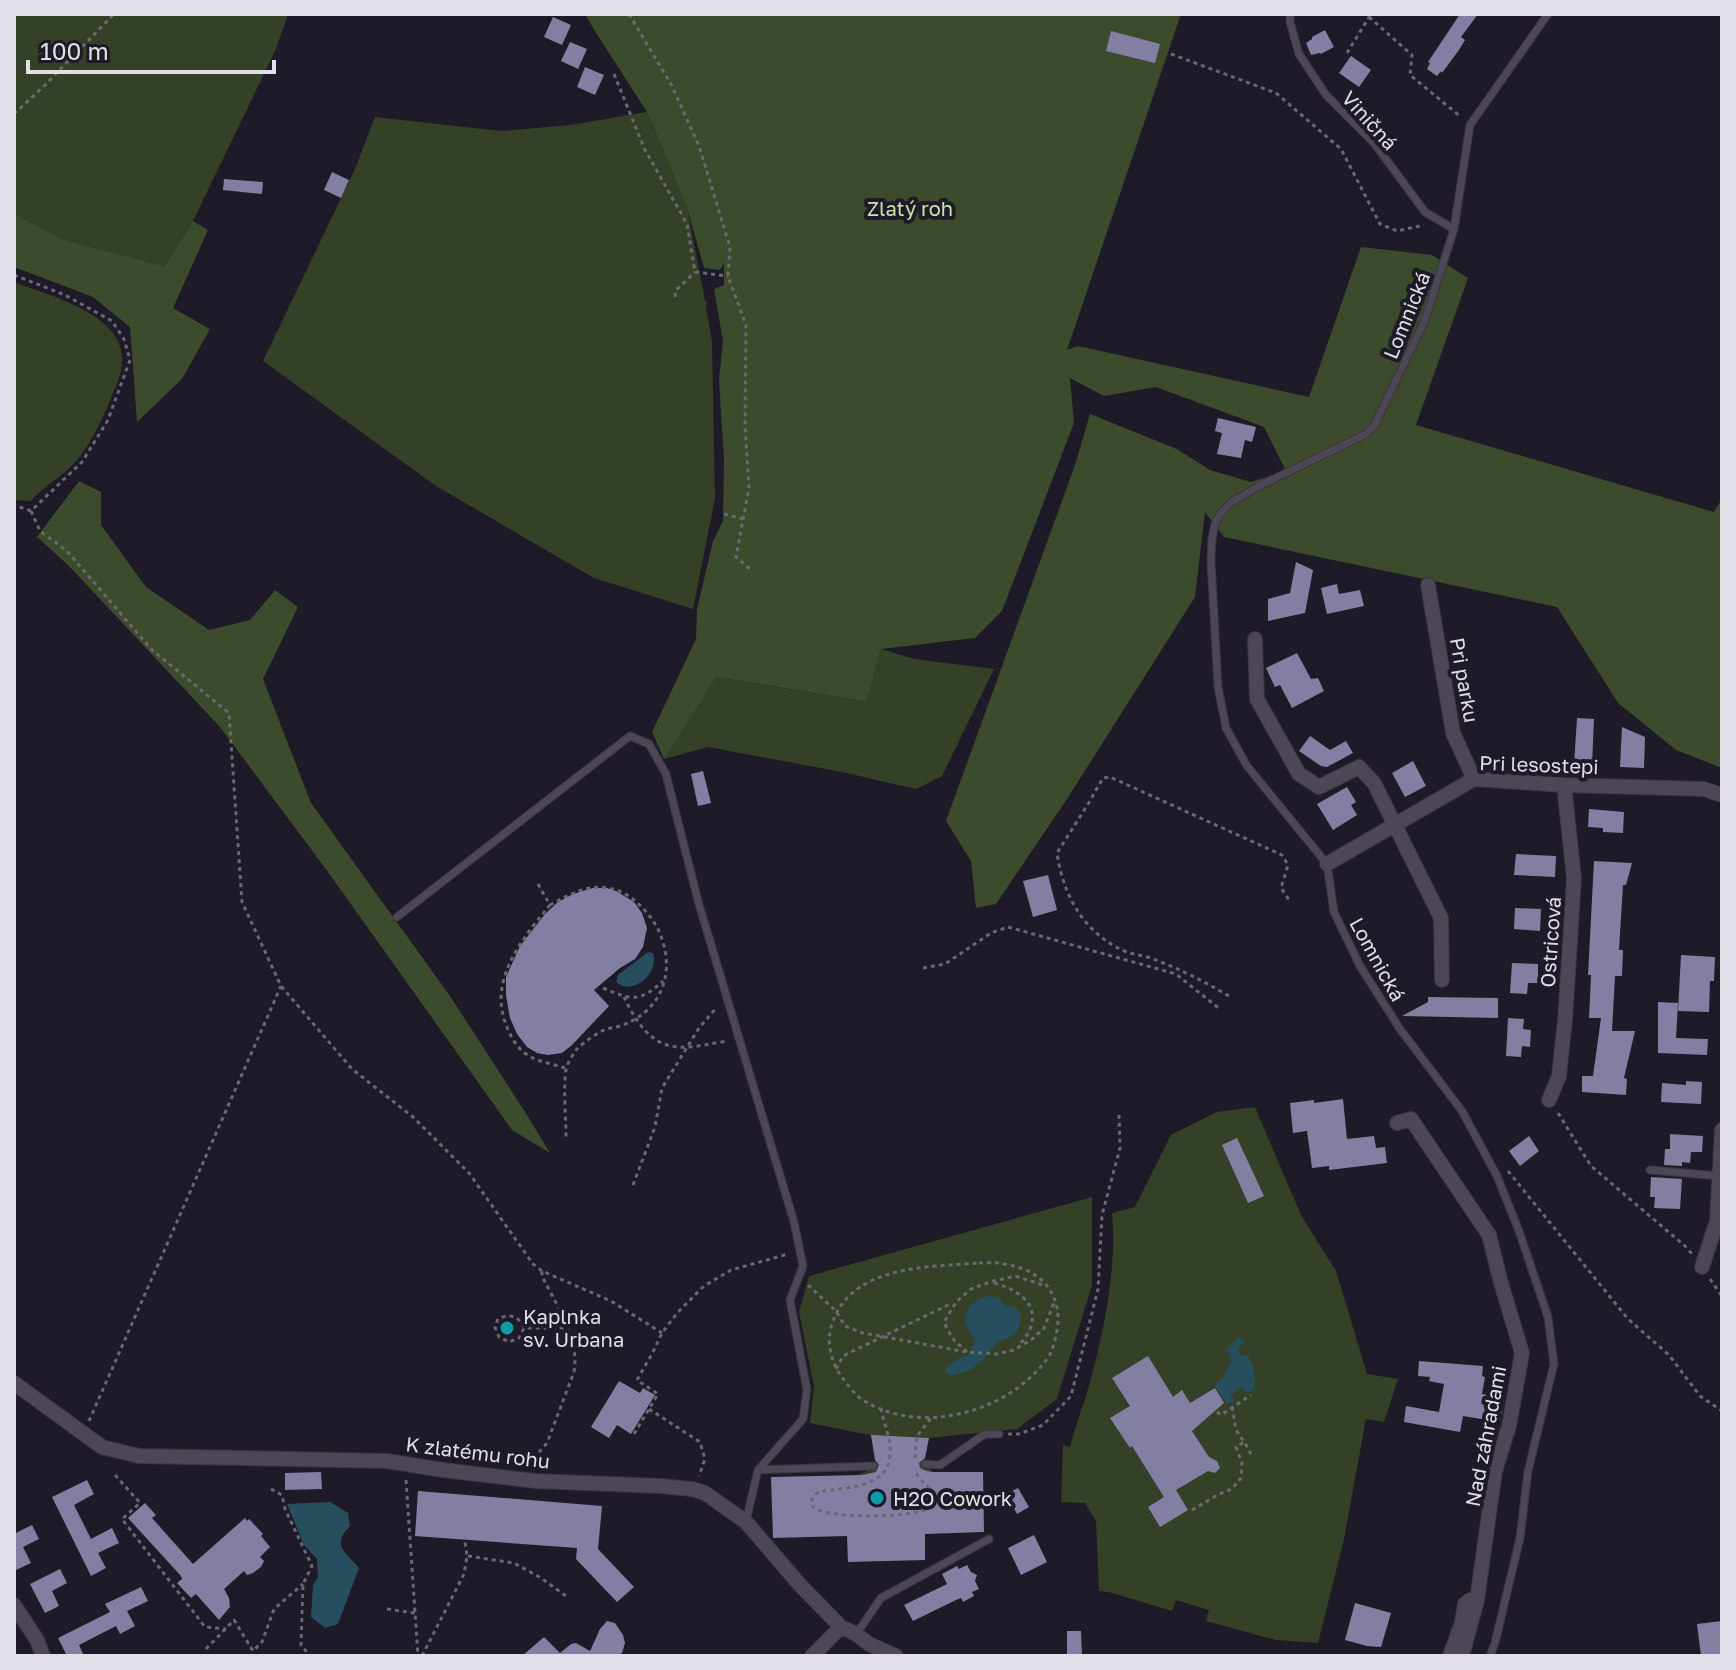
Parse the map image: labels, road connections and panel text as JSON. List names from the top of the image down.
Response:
{
  "streets": {
    "street": [
      "Pri parku",
      "Pri lesostepi",
      "Ostricová",
      "Nad záhradami",
      "K zlatému rohu"
    ],
    "lane": ["Viničná", "Lomnická"]
  },
  "crossings": [
    ["Viničná", "Lomnická"],
    ["Lomnická", "Pri lesostepi"],
    ["Pri parku", "Pri lesostepi"],
    ["Pri lesostepi", "Ostricová"]
  ],
  "parks": ["Zlatý roh"],
  "places": ["Kaplnka sv. Urbana", "H2O Cowork"],
  "scale_bar": "100 m"
}
